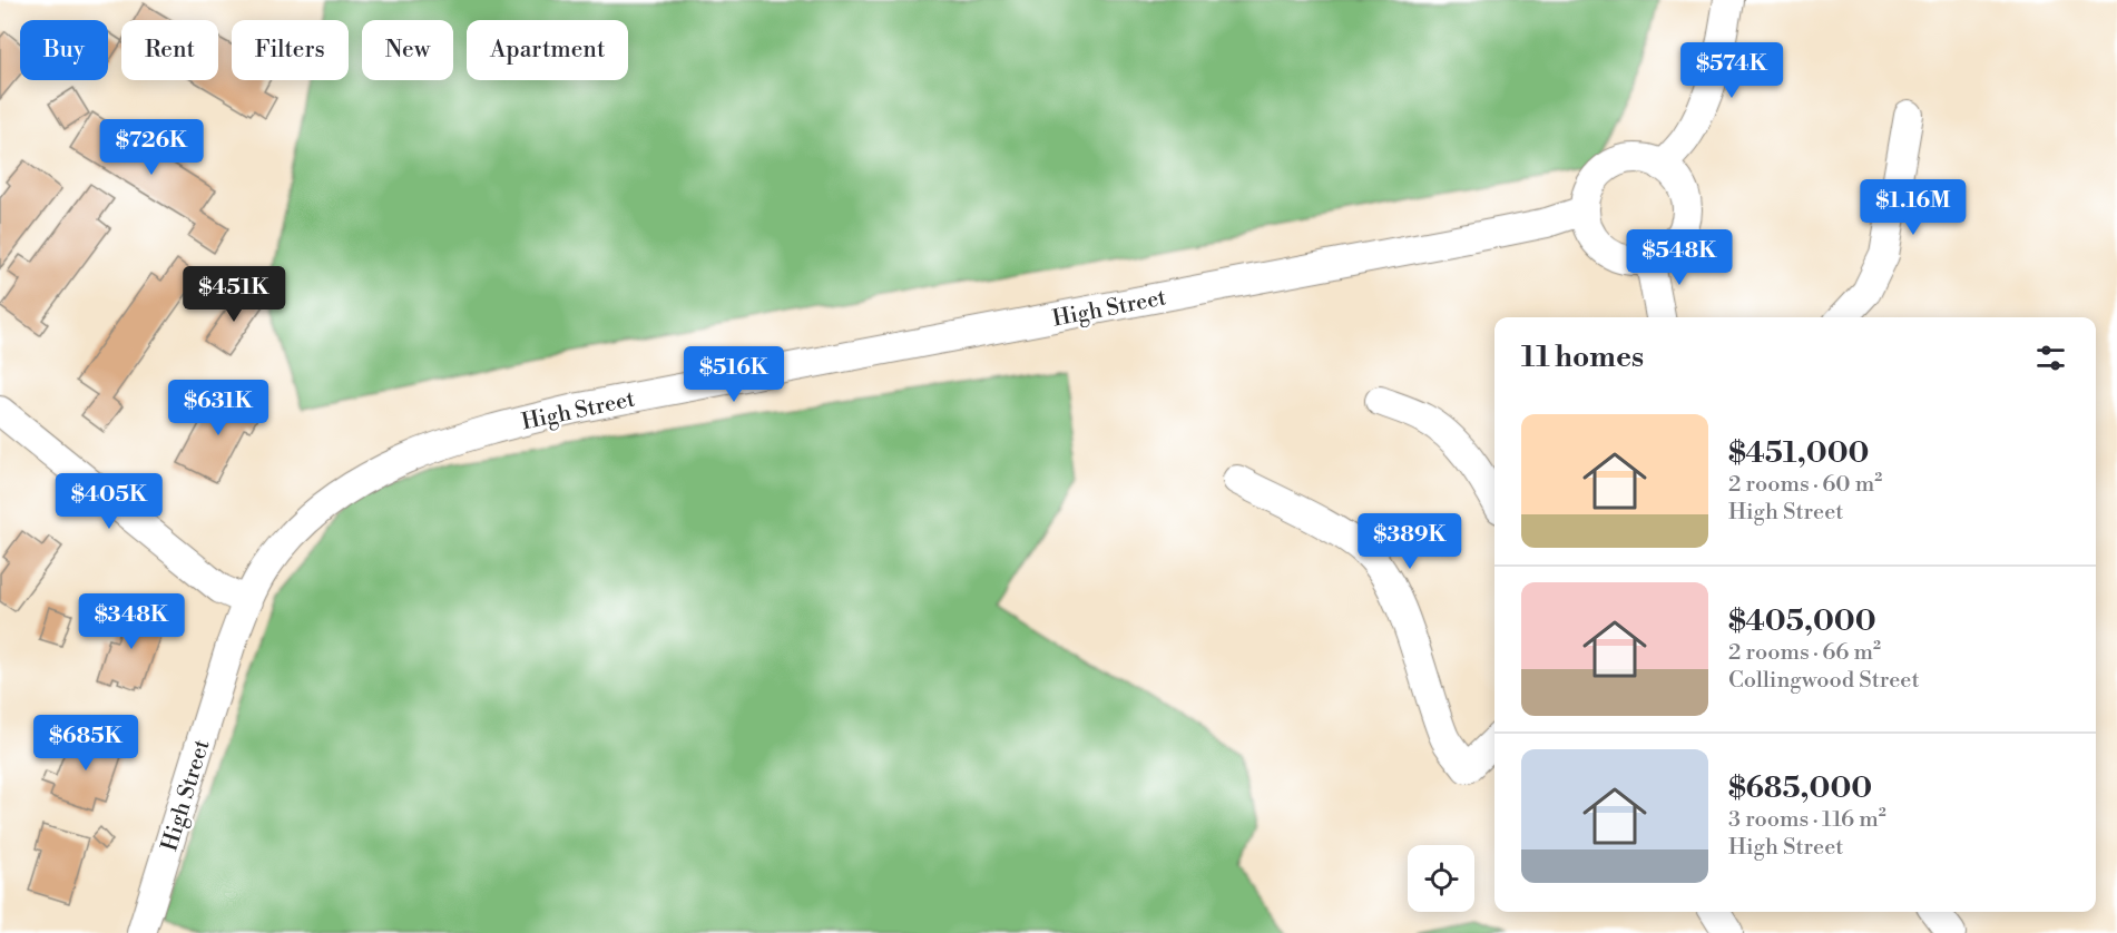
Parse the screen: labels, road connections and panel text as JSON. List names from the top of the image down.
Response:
{
  "streets": {
    "street": ["High Street"]
  },
  "page": {
    "chip": [
      "Buy",
      "Rent",
      "Filters",
      "New",
      "Apartment"
    ],
    "price": [
      "$574K",
      "$726K",
      "$1.16M",
      "$548K",
      "$451K",
      "$516K",
      "$631K",
      "$405K",
      "$389K",
      "$348K",
      "$685K"
    ],
    "heading": "11 homes",
    "list": [
      {
        "name": "$451,000",
        "note": "2 rooms · 60 m² · High Street"
      },
      {
        "name": "$405,000",
        "note": "2 rooms · 66 m² · Collingwood Street"
      },
      {
        "name": "$685,000",
        "note": "3 rooms · 116 m² · High Street"
      }
    ]
  }
}
